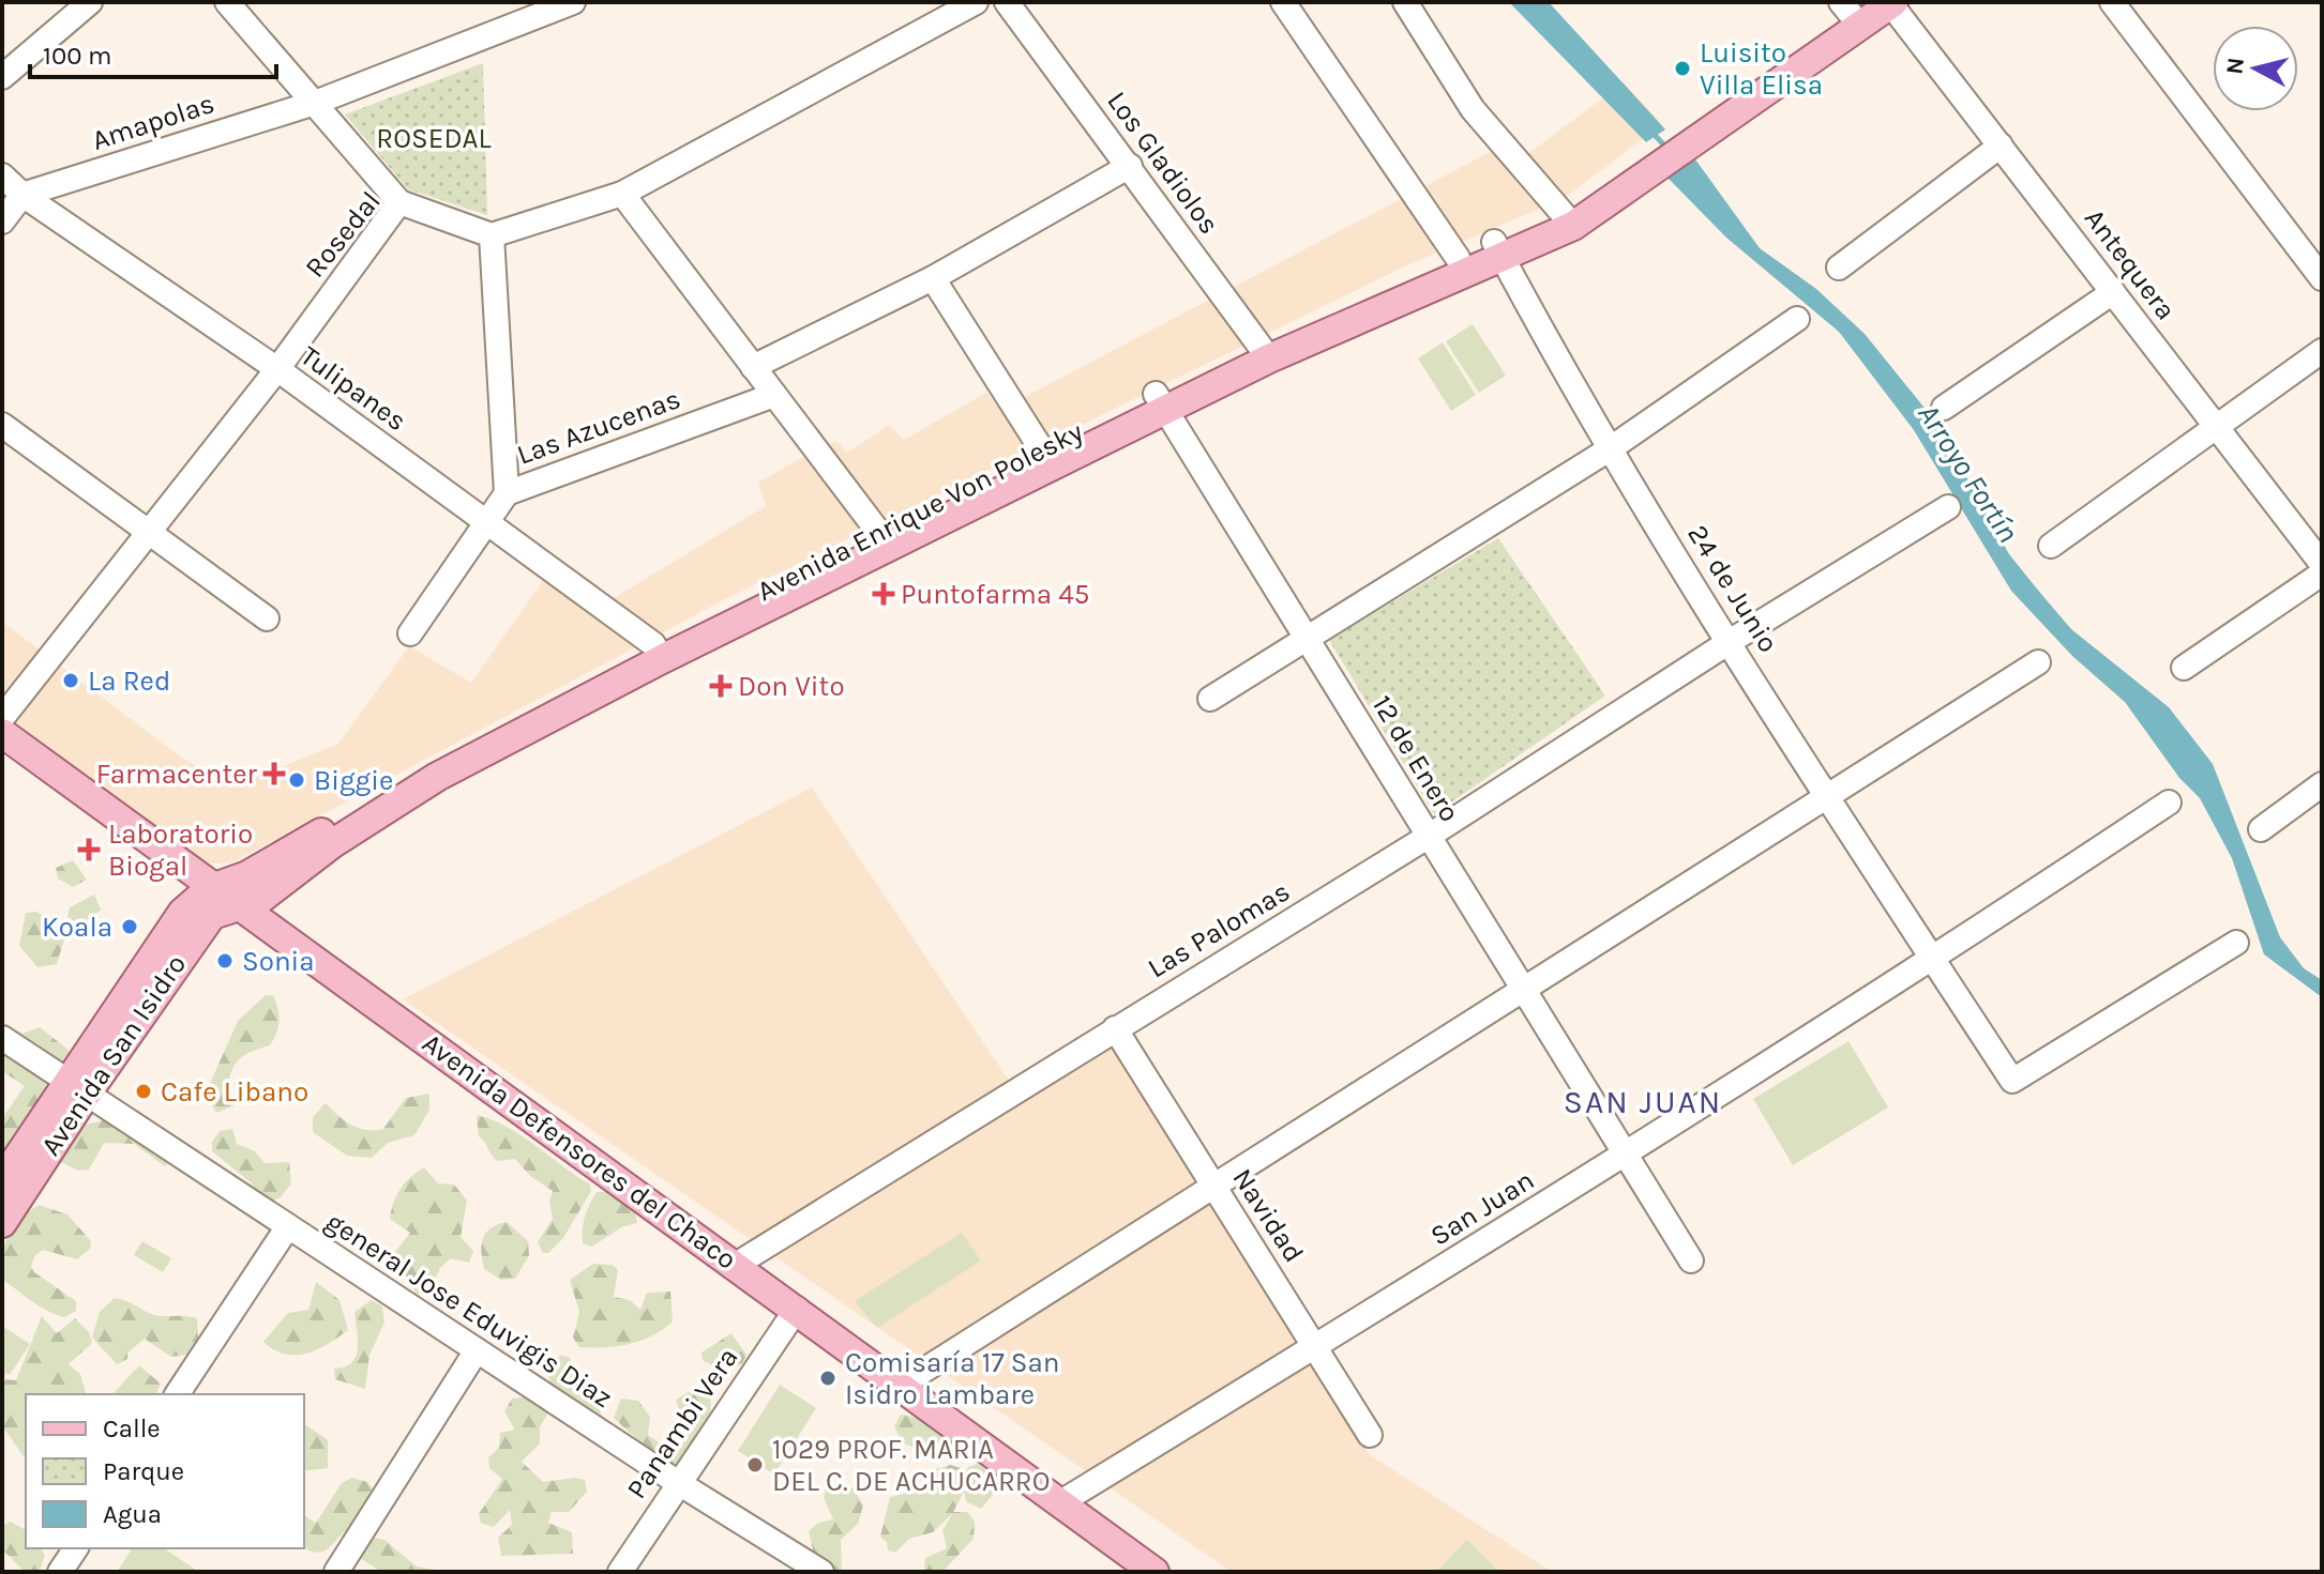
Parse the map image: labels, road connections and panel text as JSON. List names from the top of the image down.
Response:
{
  "streets": {
    "main road": ["Avenida Enrique Von Polesky", "Avenida San Isidro", "Avenida Defensores del Chaco"],
    "street": [
      "Amapolas",
      "Los Gladiolos",
      "Rosedal",
      "Antequera",
      "Tulipanes",
      "Las Azucenas",
      "24 de Junio",
      "12 de Enero",
      "Las Palomas",
      "San Juan",
      "Navidad",
      "general Jose Eduvigis Diaz",
      "Panambi Vera"
    ]
  },
  "crossings": [
    ["Amapolas", "Tulipanes"],
    ["Los Gladiolos", "Avenida Enrique Von Polesky"],
    ["Rosedal", "Tulipanes"],
    ["Antequera", "Avenida Enrique Von Polesky"],
    ["Tulipanes", "Las Azucenas"],
    ["Tulipanes", "Avenida Enrique Von Polesky"],
    ["Avenida Enrique Von Polesky", "24 de Junio"],
    ["Avenida Enrique Von Polesky", "12 de Enero"],
    ["Avenida Enrique Von Polesky", "Avenida San Isidro"],
    ["Avenida Enrique Von Polesky", "Avenida Defensores del Chaco"],
    ["24 de Junio", "Las Palomas"],
    ["24 de Junio", "San Juan"],
    ["12 de Enero", "Las Palomas"],
    ["12 de Enero", "San Juan"],
    ["Las Palomas", "Avenida Defensores del Chaco"],
    ["Las Palomas", "Navidad"],
    ["Avenida San Isidro", "Avenida Defensores del Chaco"],
    ["Avenida San Isidro", "general Jose Eduvigis Diaz"],
    ["Avenida Defensores del Chaco", "San Juan"],
    ["Avenida Defensores del Chaco", "Panambi Vera"],
    ["San Juan", "Navidad"],
    ["general Jose Eduvigis Diaz", "Panambi Vera"]
  ],
  "districts": ["SAN JUAN"],
  "water": ["Arroyo Fortín"],
  "parks": ["ROSEDAL"],
  "places": {
    "other": [
      "Luisito Villa Elisa",
      "La Red",
      "Biggie",
      "Koala",
      "Sonia",
      "Cafe Libano",
      "Comisaría 17 San Isidro Lambare",
      "1029 PROF. MARIA DEL C. DE ACHUCARRO"
    ],
    "health": [
      "Puntofarma 45",
      "Don Vito",
      "Farmacenter",
      "Laboratorio Biogal"
    ]
  },
  "legend": ["Calle", "Parque", "Agua"],
  "scale_bar": "100 m",
  "north": "left"
}
